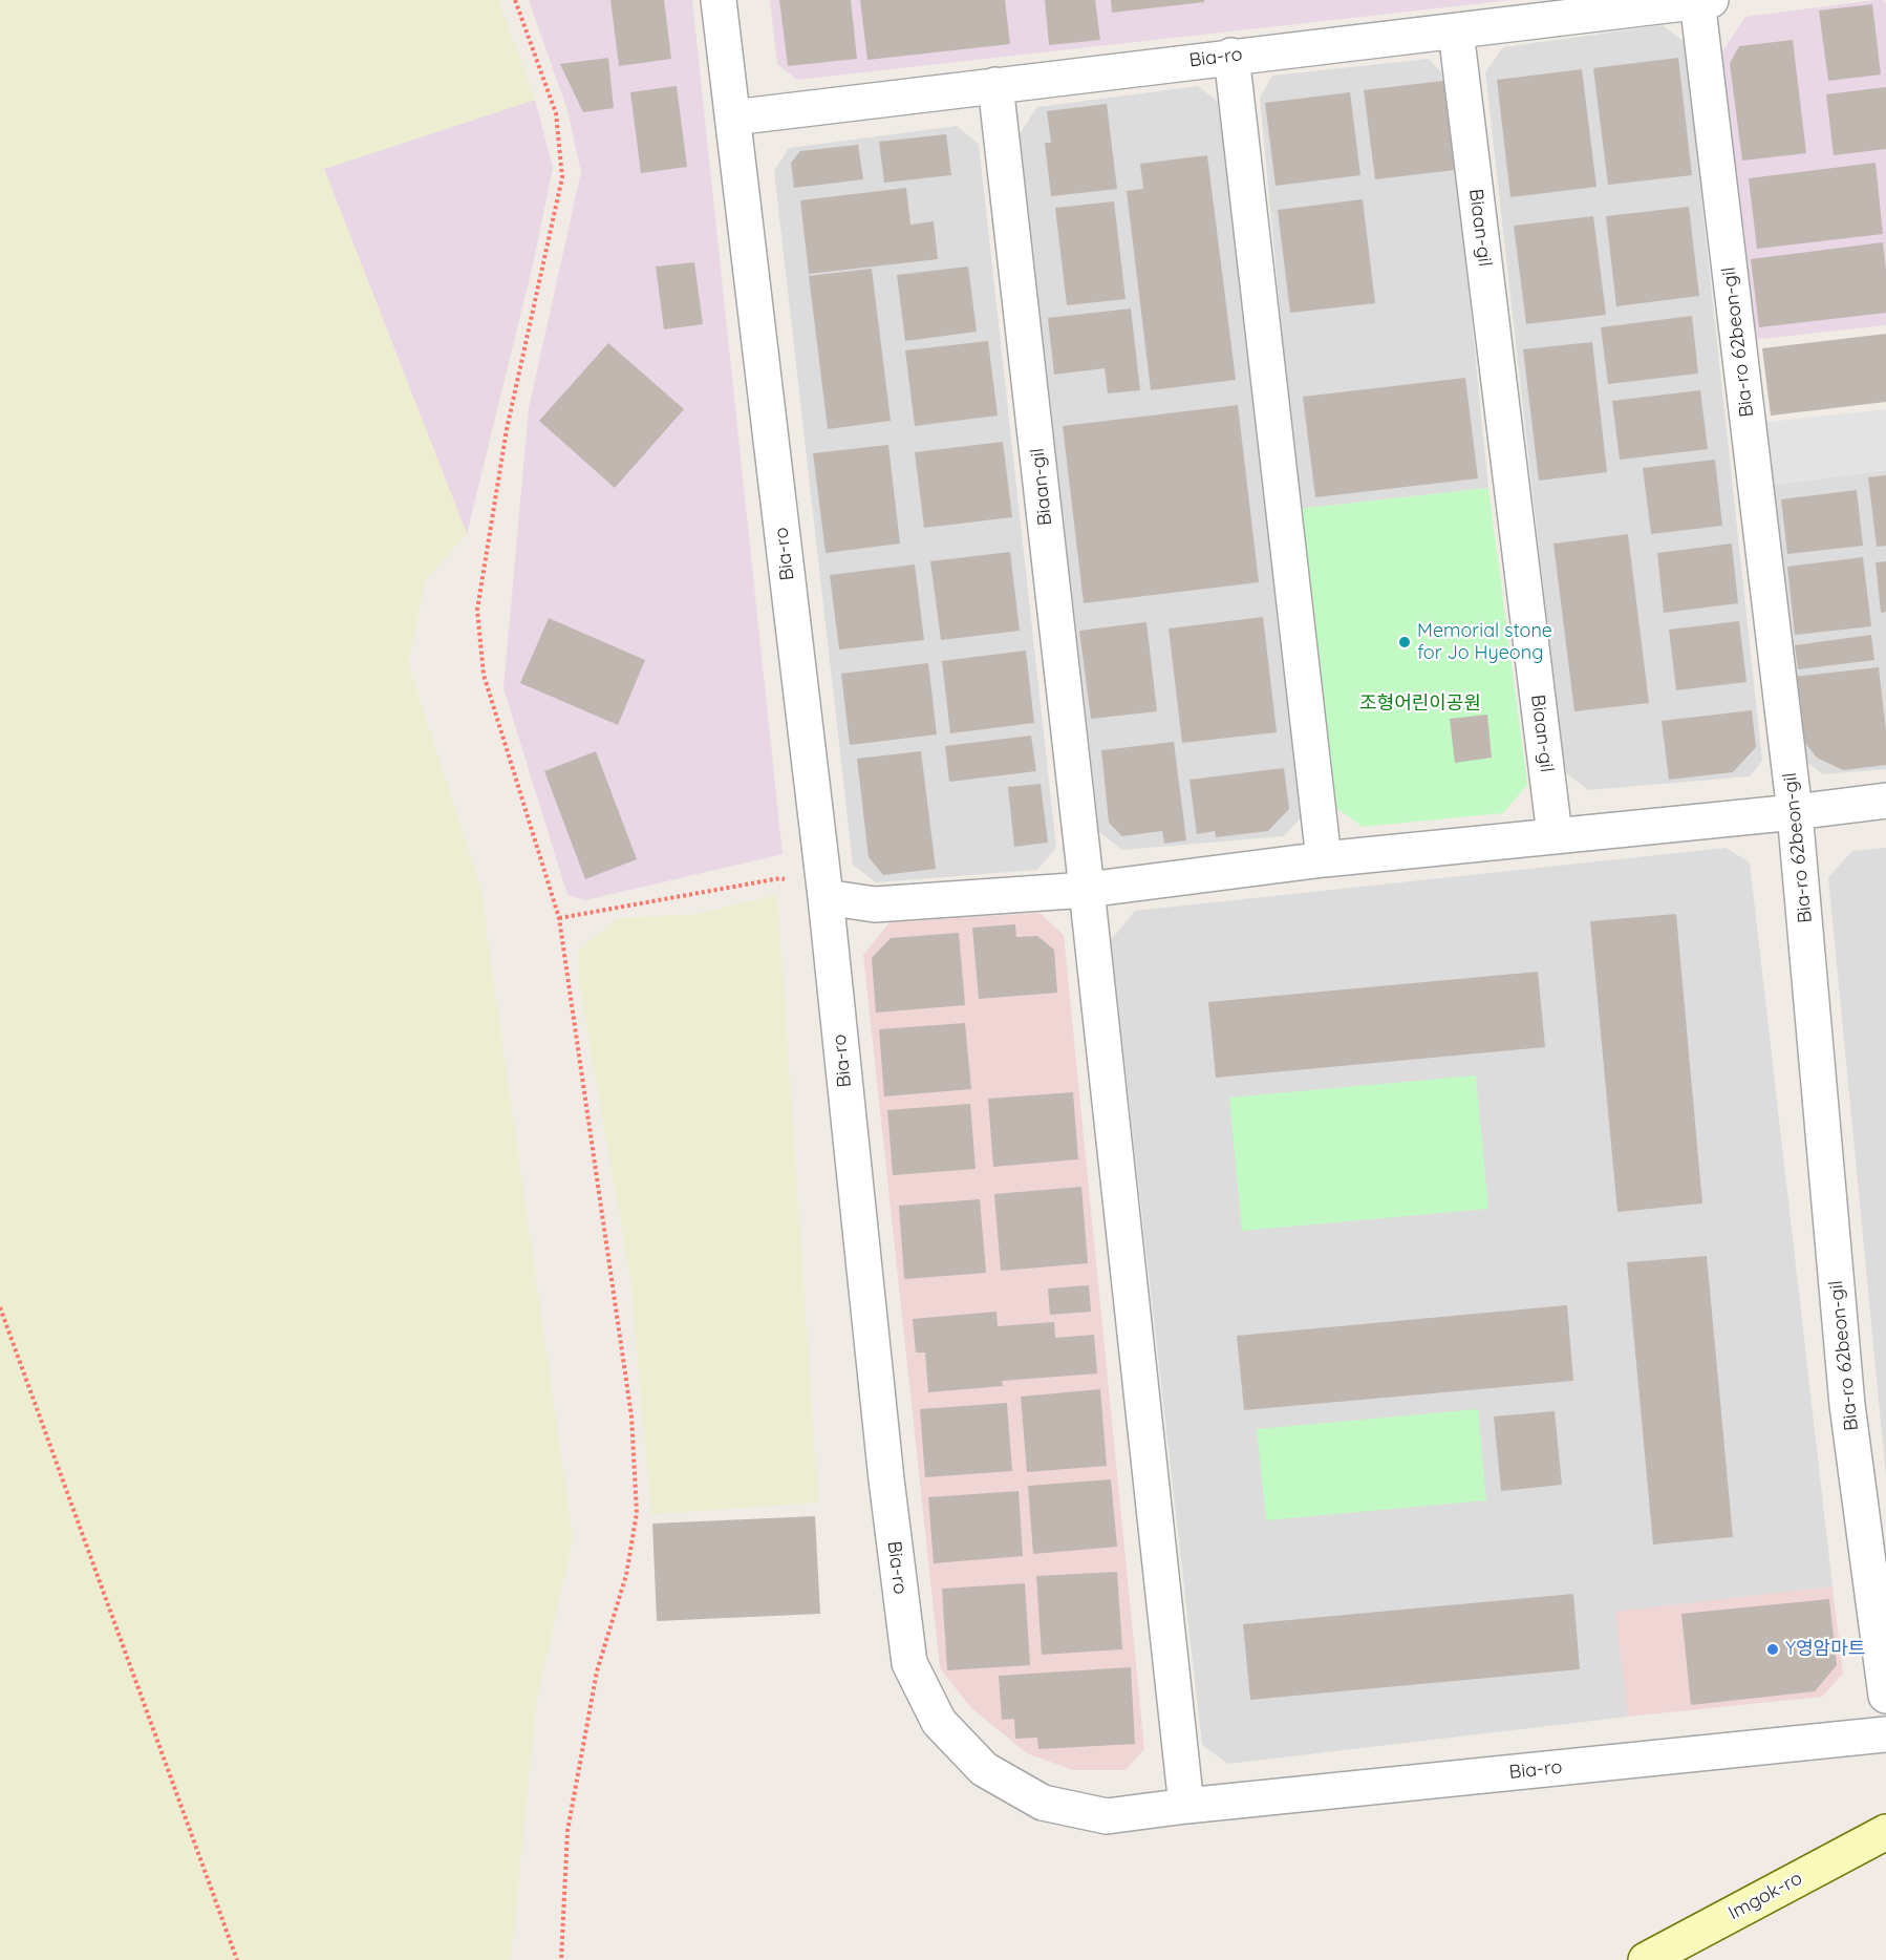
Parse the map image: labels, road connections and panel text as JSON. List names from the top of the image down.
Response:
{
  "streets": {
    "main road": ["Imgok-ro"],
    "street": ["Bia-ro", "Biaan-gil", "Bia-ro 62beon-gil"]
  },
  "crossings": [
    ["Bia-ro", "Biaan-gil"],
    ["Bia-ro", "Bia-ro 62beon-gil"]
  ],
  "parks": ["조형어린이공원"],
  "places": ["Memorial stone for Jo Hyeong", "Y영암마트"]
}
